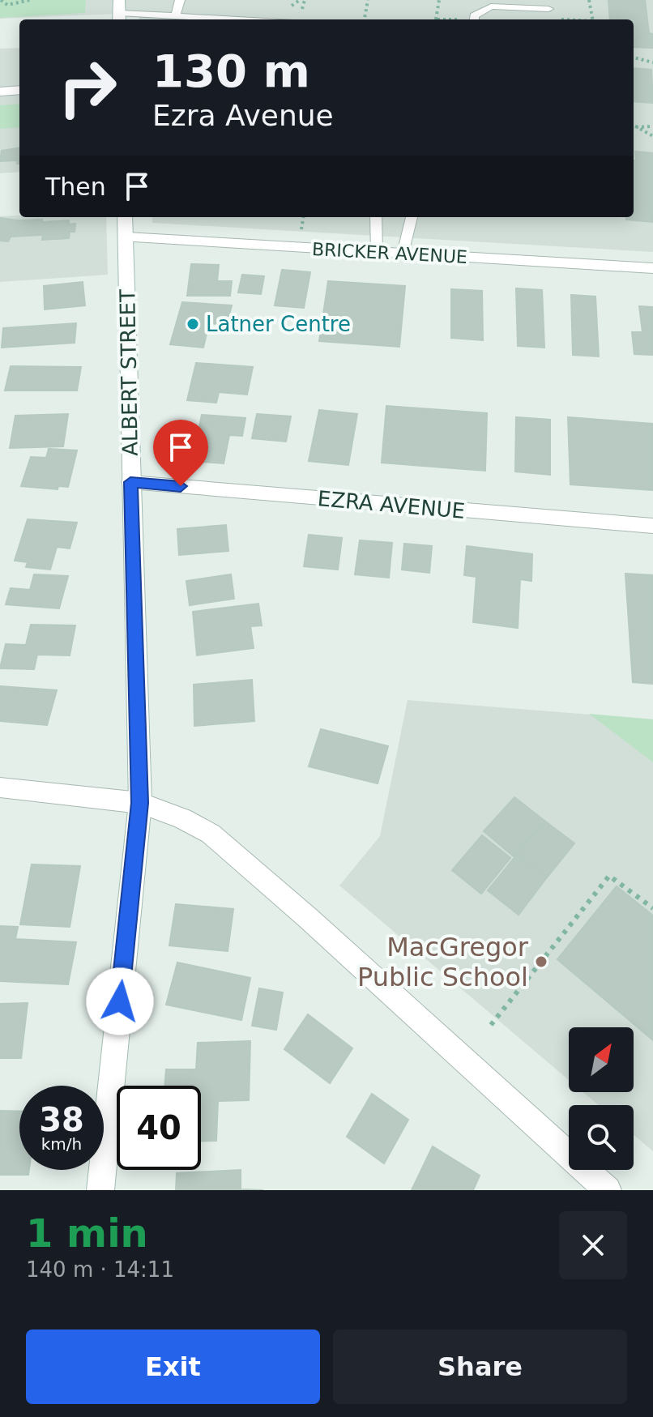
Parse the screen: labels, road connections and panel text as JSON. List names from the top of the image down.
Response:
{
  "streets": {
    "street": ["BRICKER AVENUE", "ALBERT STREET", "EZRA AVENUE"]
  },
  "crossings": [
    ["BRICKER AVENUE", "ALBERT STREET"],
    ["ALBERT STREET", "EZRA AVENUE"]
  ],
  "places": ["Latner Centre", "MacGregor Public School"],
  "north": "top right",
  "page": {
    "turn": ["130 m", "Ezra Avenue"],
    "then": "Then",
    "speed": "38 km/h",
    "limit": "40",
    "heading": ["1 min", "140 m · 14:11"],
    "buttons": ["Exit", "Share"]
  }
}
